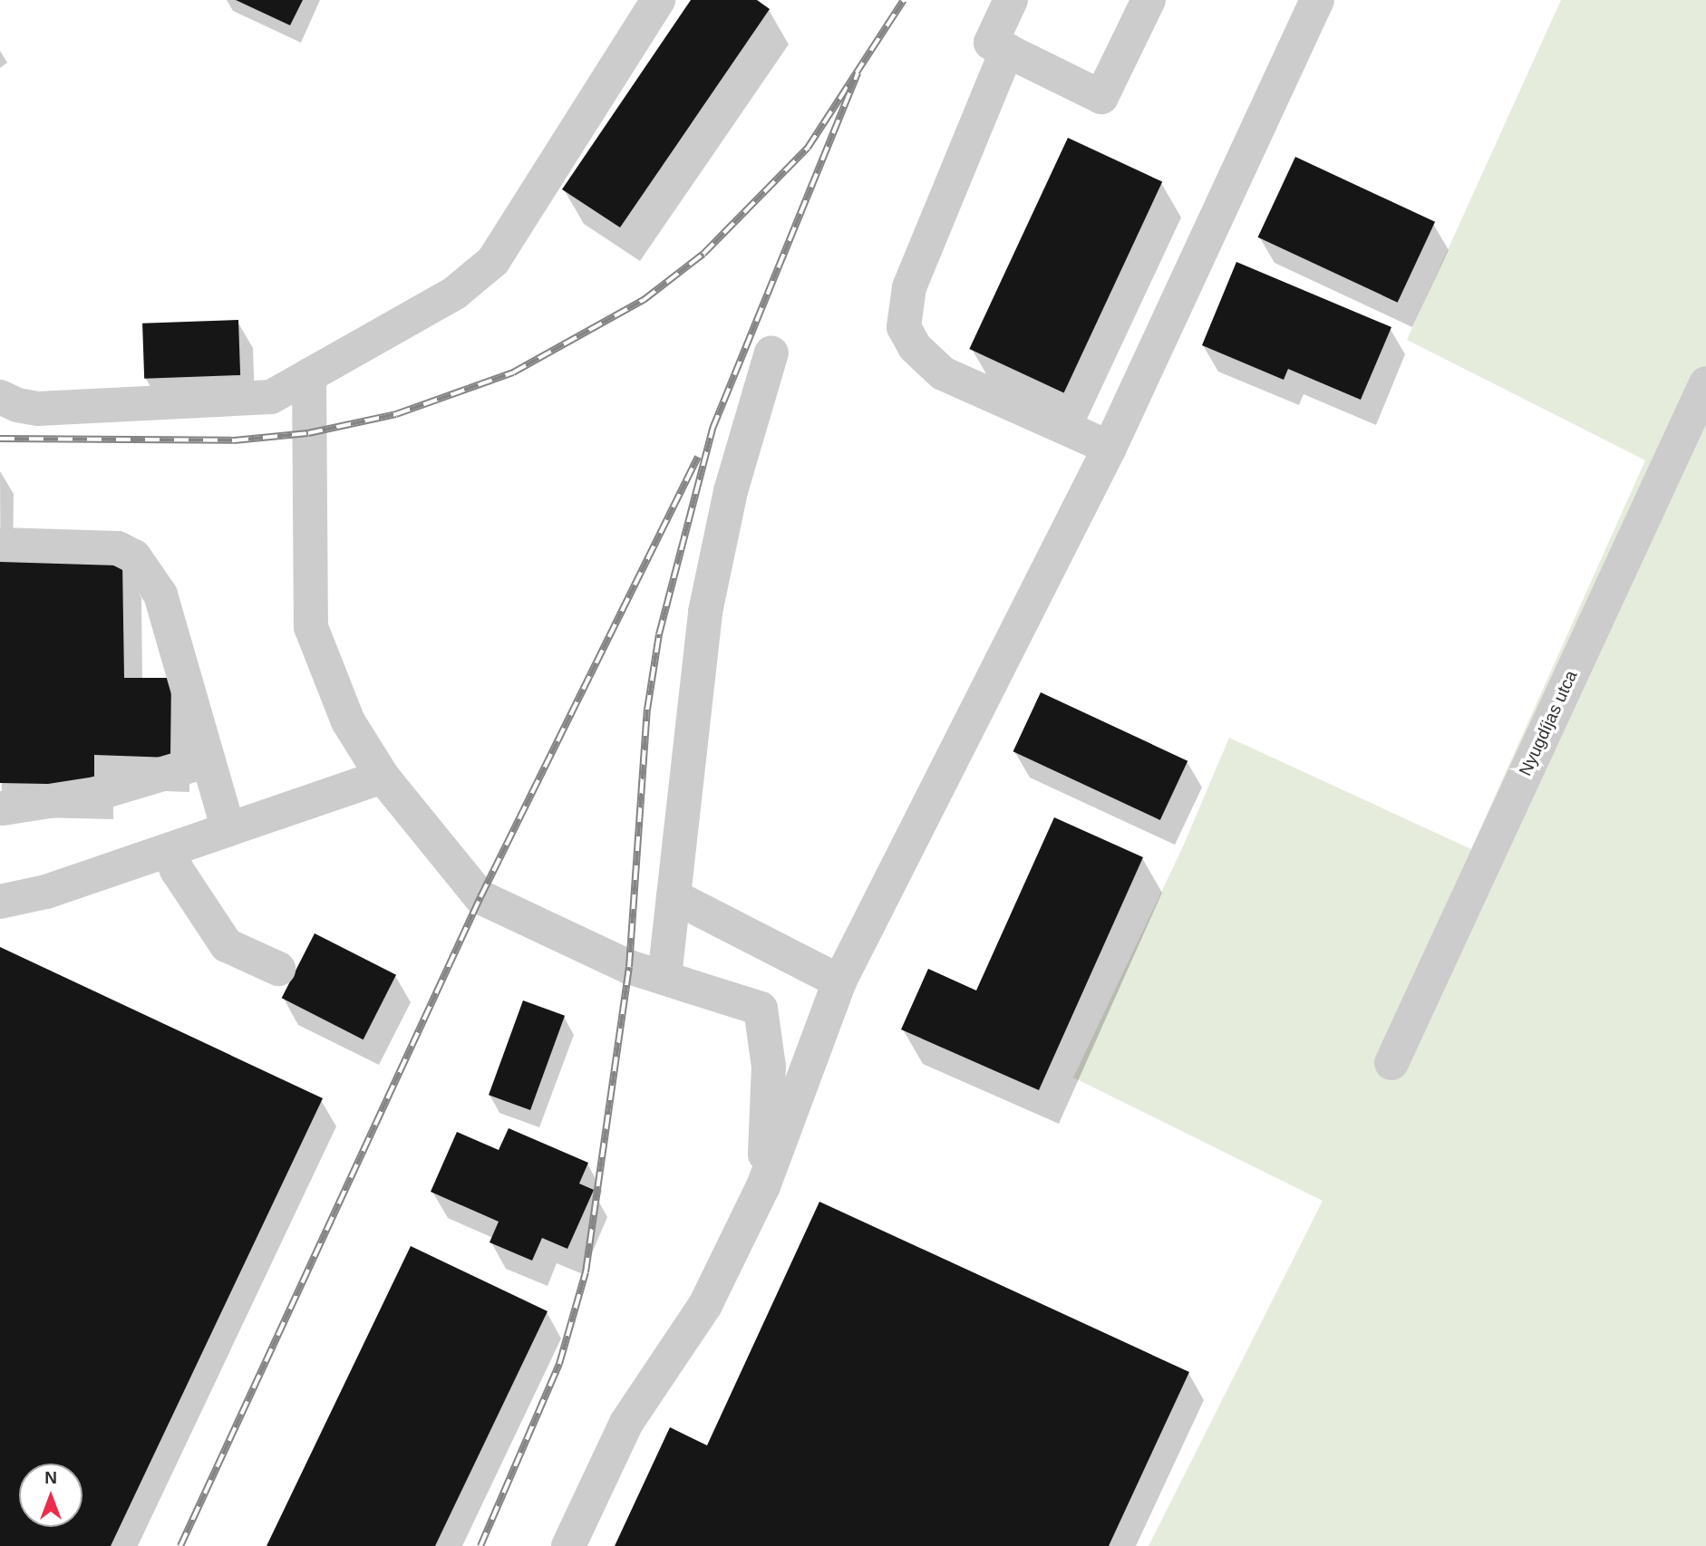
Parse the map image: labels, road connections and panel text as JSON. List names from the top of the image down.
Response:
{
  "streets": {
    "street": ["Nyugdíjas utca"]
  },
  "north": "top"
}
